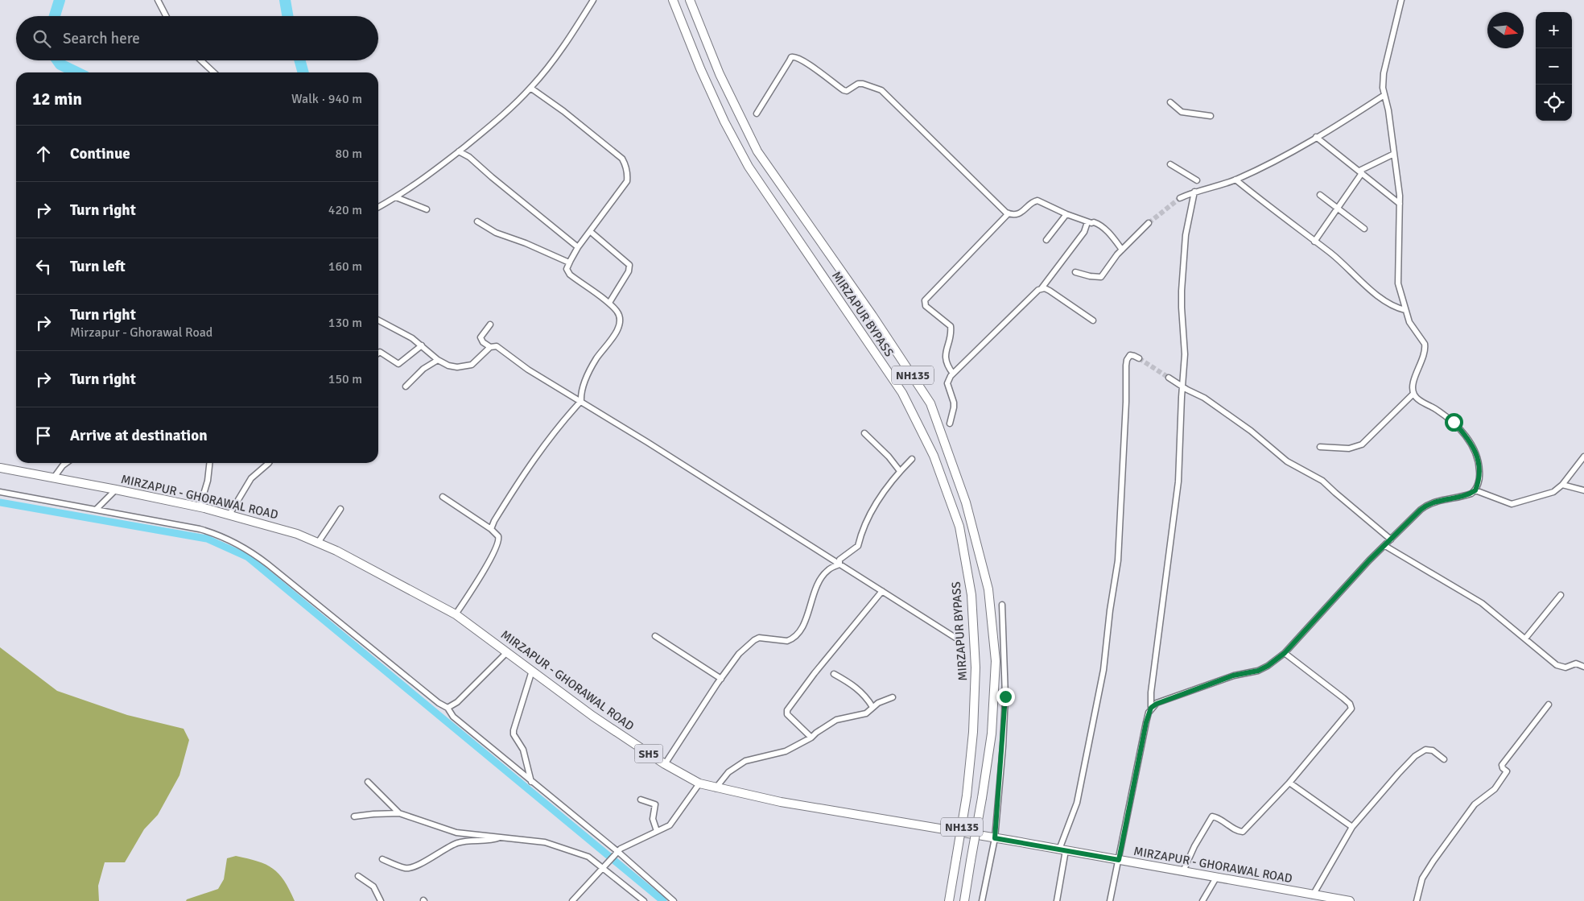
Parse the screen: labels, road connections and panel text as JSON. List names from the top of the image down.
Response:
{
  "streets": {
    "main road": [
      "MIRZAPUR BYPASS",
      "NH135",
      "MIRZAPUR - GHORAWAL ROAD",
      "SH5"
    ]
  },
  "north": "right",
  "page": {
    "map_buttons": ["+", "−"],
    "search": "Search here",
    "heading": ["12 min", "Walk · 940 m"],
    "list": [
      ["Continue", "80 m"],
      ["Turn right", "420 m"],
      ["Turn left", "160 m"],
      ["Turn right", "Mirzapur - Ghorawal Road", "130 m"],
      ["Turn right", "150 m"],
      "Arrive at destination"
    ]
  }
}
